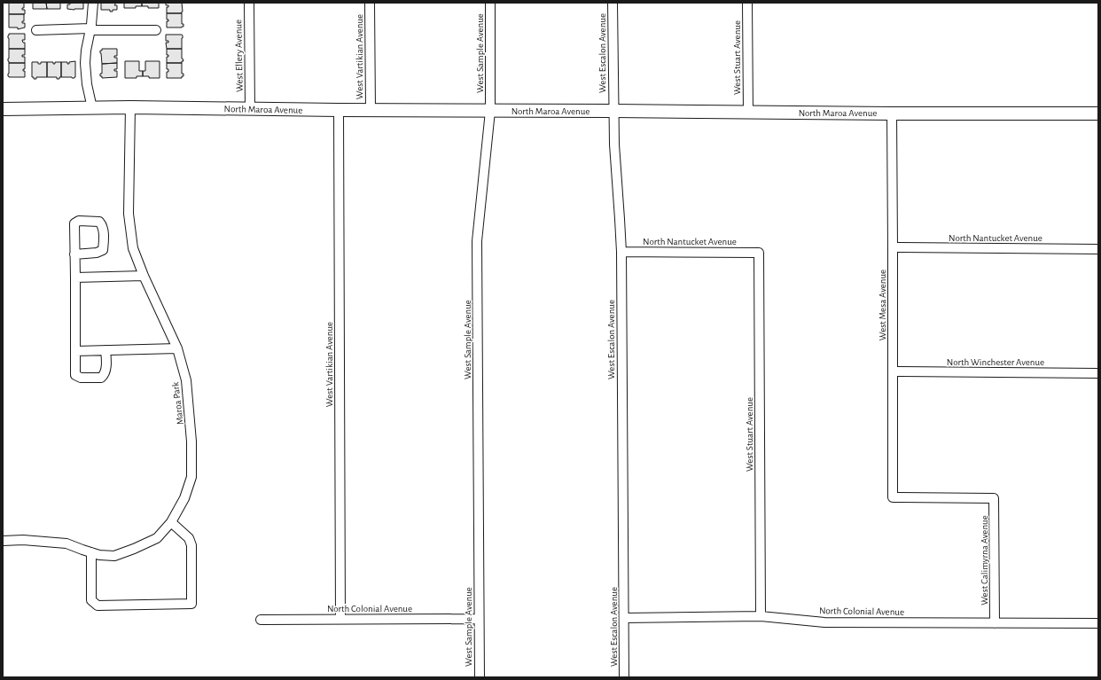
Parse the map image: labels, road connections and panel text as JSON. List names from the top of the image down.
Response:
{
  "streets": {
    "main road": ["North Maroa Avenue"],
    "street": [
      "West Sample Avenue",
      "West Escalon Avenue",
      "West Ellery Avenue",
      "West Vartikian Avenue",
      "West Stuart Avenue",
      "North Nantucket Avenue",
      "West Mesa Avenue",
      "North Winchester Avenue",
      "Maroa Park",
      "West Calimyrna Avenue",
      "North Colonial Avenue"
    ]
  },
  "crossings": [
    ["West Sample Avenue", "North Maroa Avenue"],
    ["West Sample Avenue", "North Colonial Avenue"],
    ["West Escalon Avenue", "North Maroa Avenue"],
    ["West Escalon Avenue", "North Nantucket Avenue"],
    ["West Escalon Avenue", "North Colonial Avenue"],
    ["West Ellery Avenue", "North Maroa Avenue"],
    ["West Vartikian Avenue", "North Maroa Avenue"],
    ["West Vartikian Avenue", "North Colonial Avenue"],
    ["West Stuart Avenue", "North Maroa Avenue"],
    ["West Stuart Avenue", "North Nantucket Avenue"],
    ["West Stuart Avenue", "North Colonial Avenue"],
    ["North Maroa Avenue", "West Mesa Avenue"],
    ["North Maroa Avenue", "Maroa Park"],
    ["North Nantucket Avenue", "West Mesa Avenue"],
    ["West Mesa Avenue", "North Winchester Avenue"],
    ["West Mesa Avenue", "West Calimyrna Avenue"],
    ["West Calimyrna Avenue", "North Colonial Avenue"]
  ]
}
